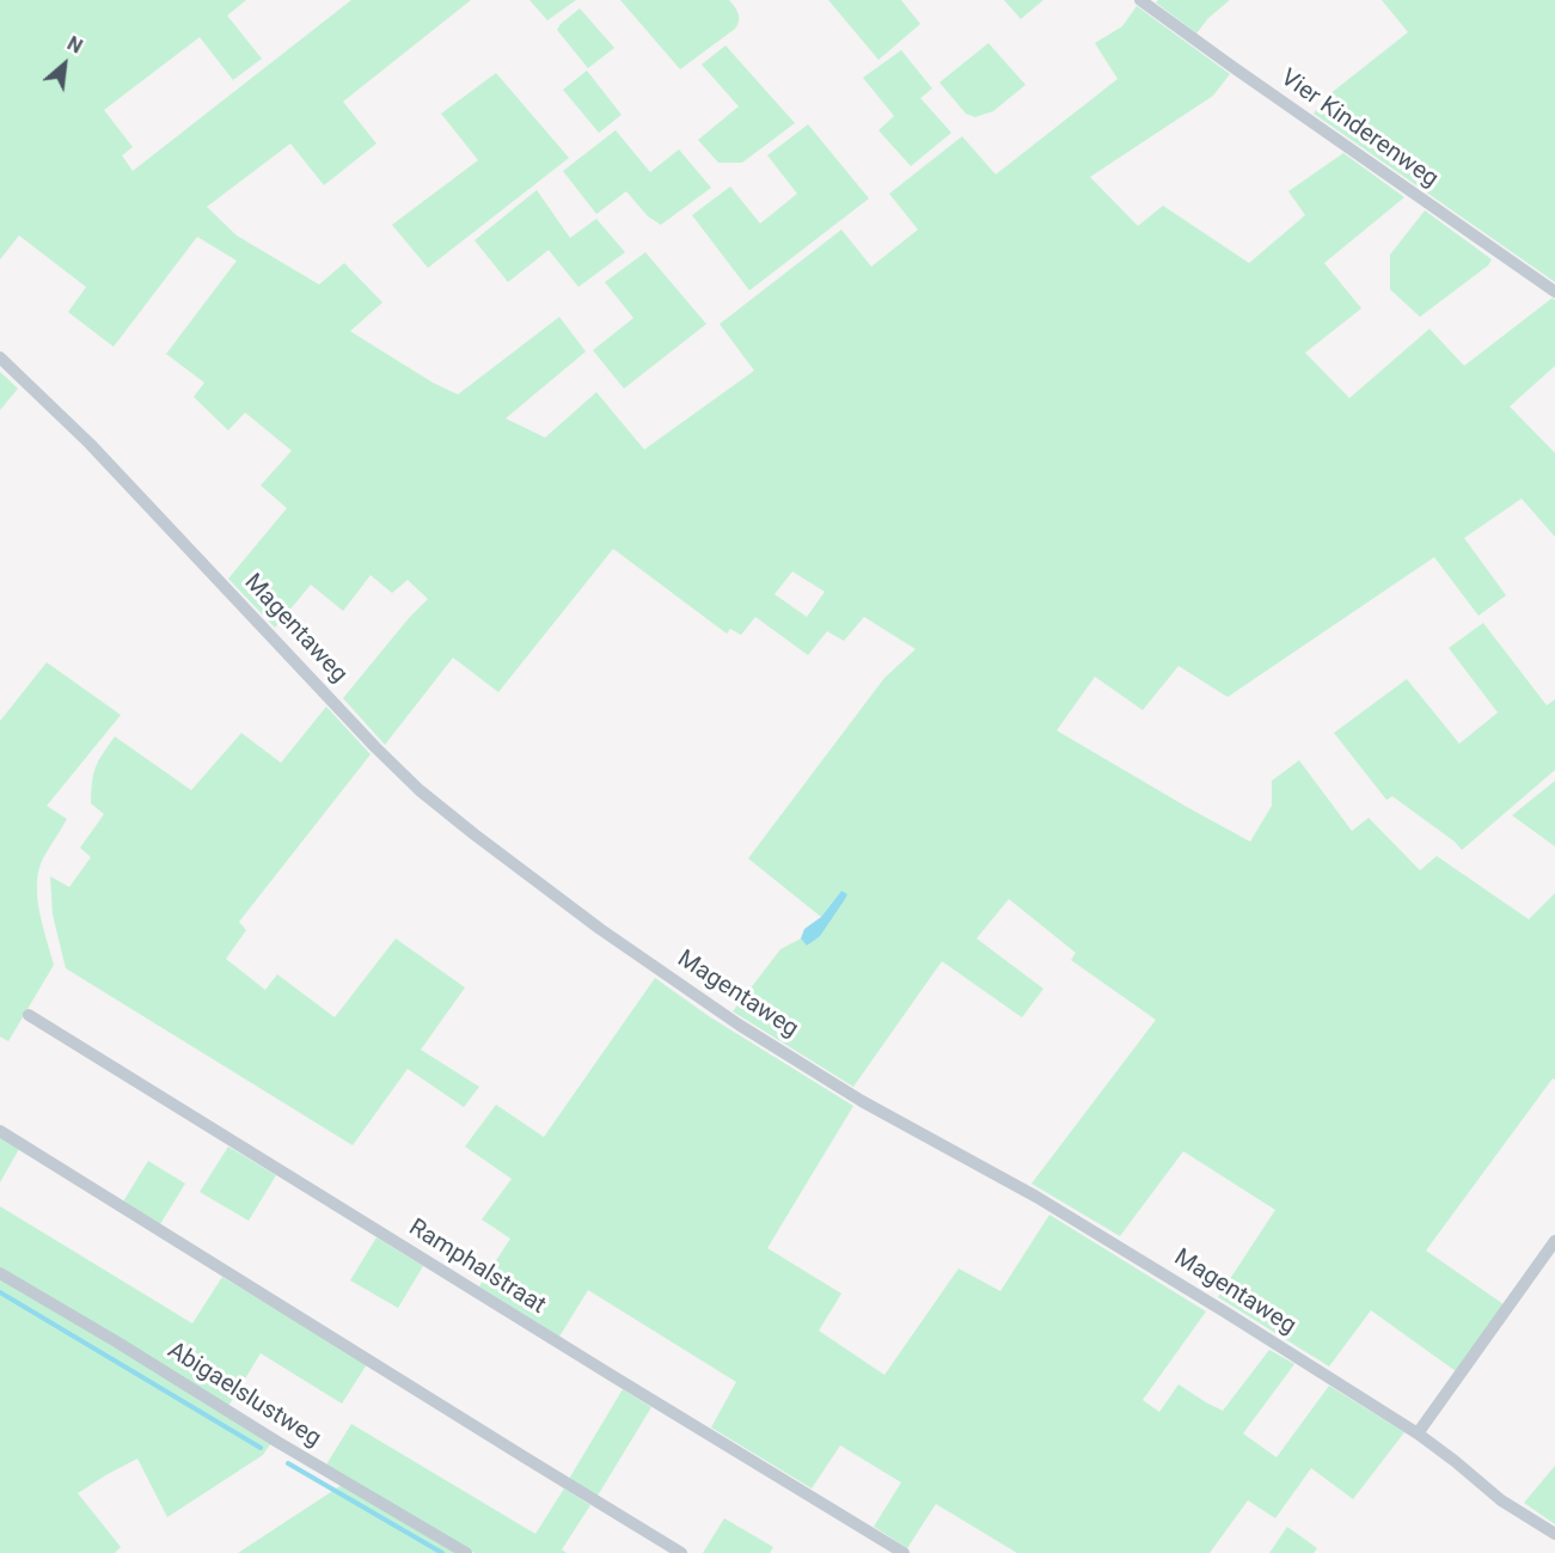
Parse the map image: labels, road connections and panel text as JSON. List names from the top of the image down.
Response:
{
  "streets": {
    "street": [
      "Vier Kinderenweg",
      "Magentaweg",
      "Ramphalstraat",
      "Abigaelslustweg"
    ]
  },
  "north": "top right"
}
